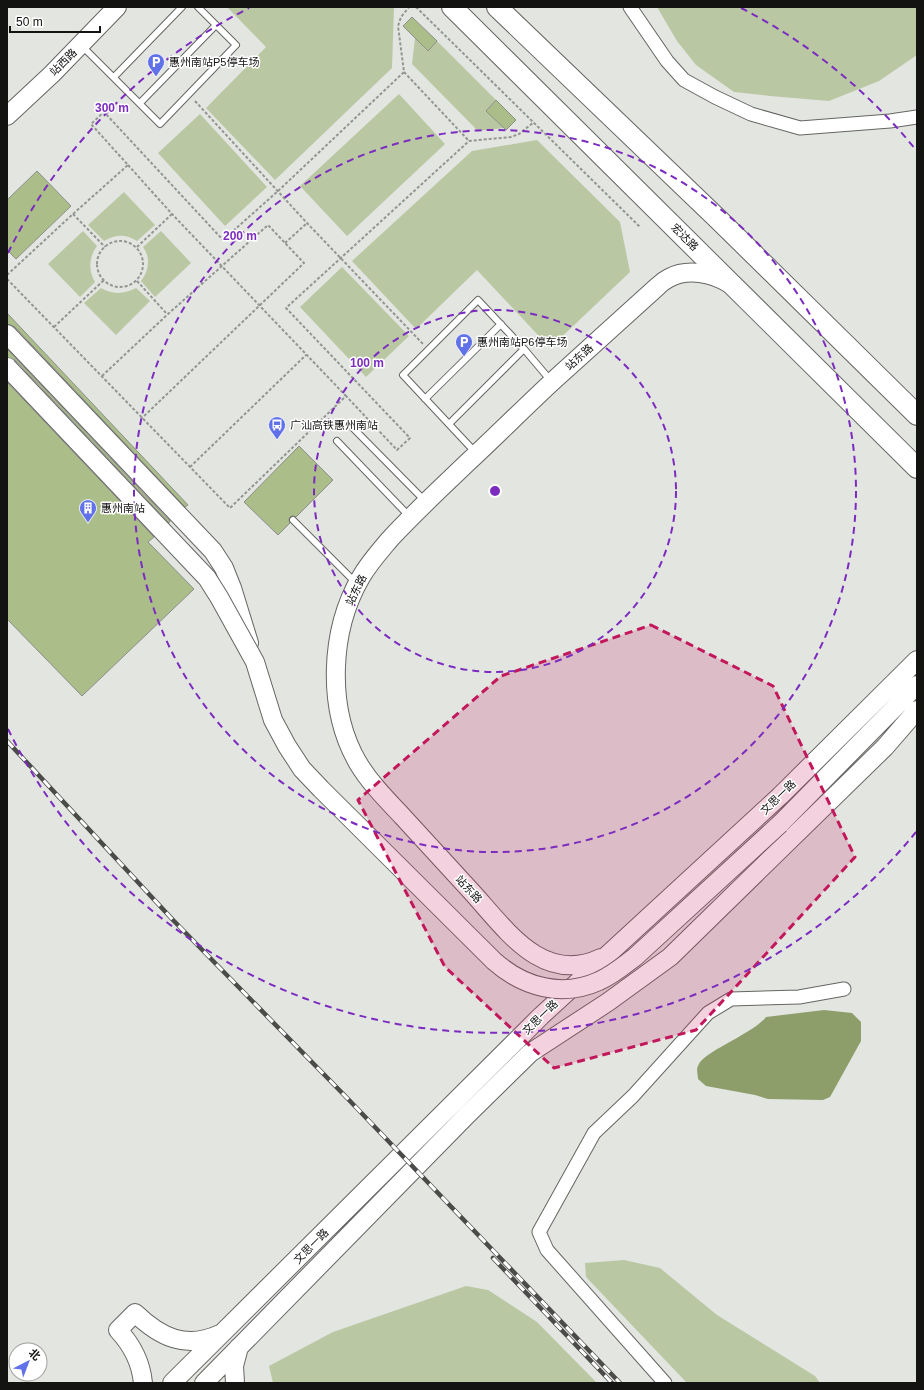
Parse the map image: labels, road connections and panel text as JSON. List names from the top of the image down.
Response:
{
  "streets": {
    "main road": ["宏达路"],
    "street": ["站西路", "站东路", "文思一路"]
  },
  "crossings": [
    ["宏达路", "站东路"],
    ["站东路", "文思一路"]
  ],
  "places": {
    "parking": ["惠州南站P5停车场", "惠州南站P6停车场"],
    "bus stop": ["广汕高铁惠州南站"],
    "building": ["惠州南站"]
  },
  "scale_bar": "50 m",
  "north": "top right",
  "rings": ["300 m", "200 m", "100 m"]
}
